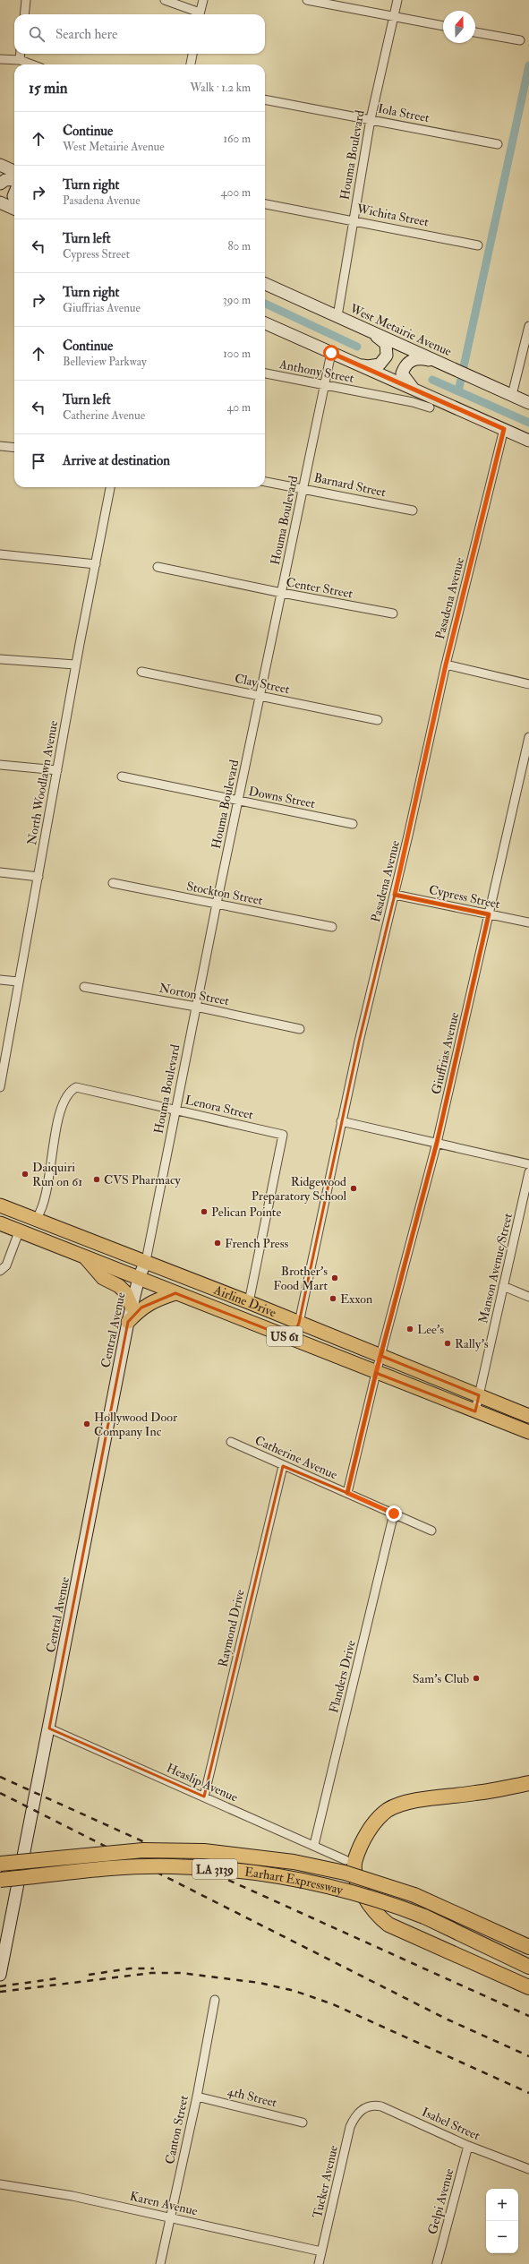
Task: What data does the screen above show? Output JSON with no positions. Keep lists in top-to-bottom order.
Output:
{
  "streets": {
    "highway": [
      "Airline Drive",
      "US 61",
      "LA 3139",
      "Earhart Expressway"
    ],
    "main road": ["West Metairie Avenue", "Central Avenue"],
    "street": [
      "Iola Street",
      "Houma Boulevard",
      "Wichita Street",
      "Anthony Street",
      "Barnard Street",
      "Center Street",
      "Pasadena Avenue",
      "Clay Street",
      "North Woodlawn Avenue",
      "Downs Street",
      "Stockton Street",
      "Cypress Street",
      "Norton Street",
      "Giuffrias Avenue",
      "Lenora Street",
      "Manson Avenue/Street",
      "Catherine Avenue",
      "Raymond Drive",
      "Flanders Drive",
      "Heaslip Avenue",
      "4th Street",
      "Isabel Street",
      "Canton Street",
      "Tucker Avenue",
      "Gelpi Avenue",
      "Karen Avenue"
    ]
  },
  "crossings": [
    ["Iola Street", "Houma Boulevard"],
    ["Houma Boulevard", "Wichita Street"],
    ["Houma Boulevard", "West Metairie Avenue"],
    ["Houma Boulevard", "Anthony Street"],
    ["Houma Boulevard", "Barnard Street"],
    ["Houma Boulevard", "Center Street"],
    ["Houma Boulevard", "Clay Street"],
    ["Houma Boulevard", "Downs Street"],
    ["Houma Boulevard", "Stockton Street"],
    ["Houma Boulevard", "Norton Street"],
    ["Houma Boulevard", "Lenora Street"],
    ["Houma Boulevard", "Airline Drive"],
    ["Houma Boulevard", "Central Avenue"],
    ["Pasadena Avenue", "Cypress Street"],
    ["Pasadena Avenue", "Airline Drive"],
    ["Cypress Street", "Giuffrias Avenue"],
    ["Giuffrias Avenue", "Airline Drive"],
    ["Giuffrias Avenue", "Catherine Avenue"],
    ["Lenora Street", "Airline Drive"],
    ["Manson Avenue/Street", "Airline Drive"],
    ["Airline Drive", "Central Avenue"],
    ["Central Avenue", "Heaslip Avenue"],
    ["Catherine Avenue", "Raymond Drive"],
    ["Catherine Avenue", "Flanders Drive"],
    ["Raymond Drive", "Heaslip Avenue"],
    ["Flanders Drive", "Heaslip Avenue"],
    ["4th Street", "Canton Street"],
    ["Isabel Street", "Tucker Avenue"],
    ["Isabel Street", "Gelpi Avenue"],
    ["Canton Street", "Karen Avenue"],
    ["Tucker Avenue", "Karen Avenue"]
  ],
  "places": [
    "Daiquiri Run on 61",
    "CVS Pharmacy",
    "Ridgewood Preparatory School",
    "Pelican Pointe",
    "French Press",
    "Brother's Food Mart",
    "Exxon",
    "Lee's",
    "Rally's",
    "Hollywood Door Company Inc",
    "Sam's Club"
  ],
  "north": "top",
  "page": {
    "search": "Search here",
    "heading": ["15 min", "Walk · 1.2 km"],
    "list": [
      ["Continue", "West Metairie Avenue", "160 m"],
      ["Turn right", "Pasadena Avenue", "400 m"],
      ["Turn left", "Cypress Street", "80 m"],
      ["Turn right", "Giuffrias Avenue", "390 m"],
      ["Continue", "Belleview Parkway", "100 m"],
      ["Turn left", "Catherine Avenue", "40 m"],
      "Arrive at destination"
    ],
    "map_buttons": ["+", "−"]
  }
}
